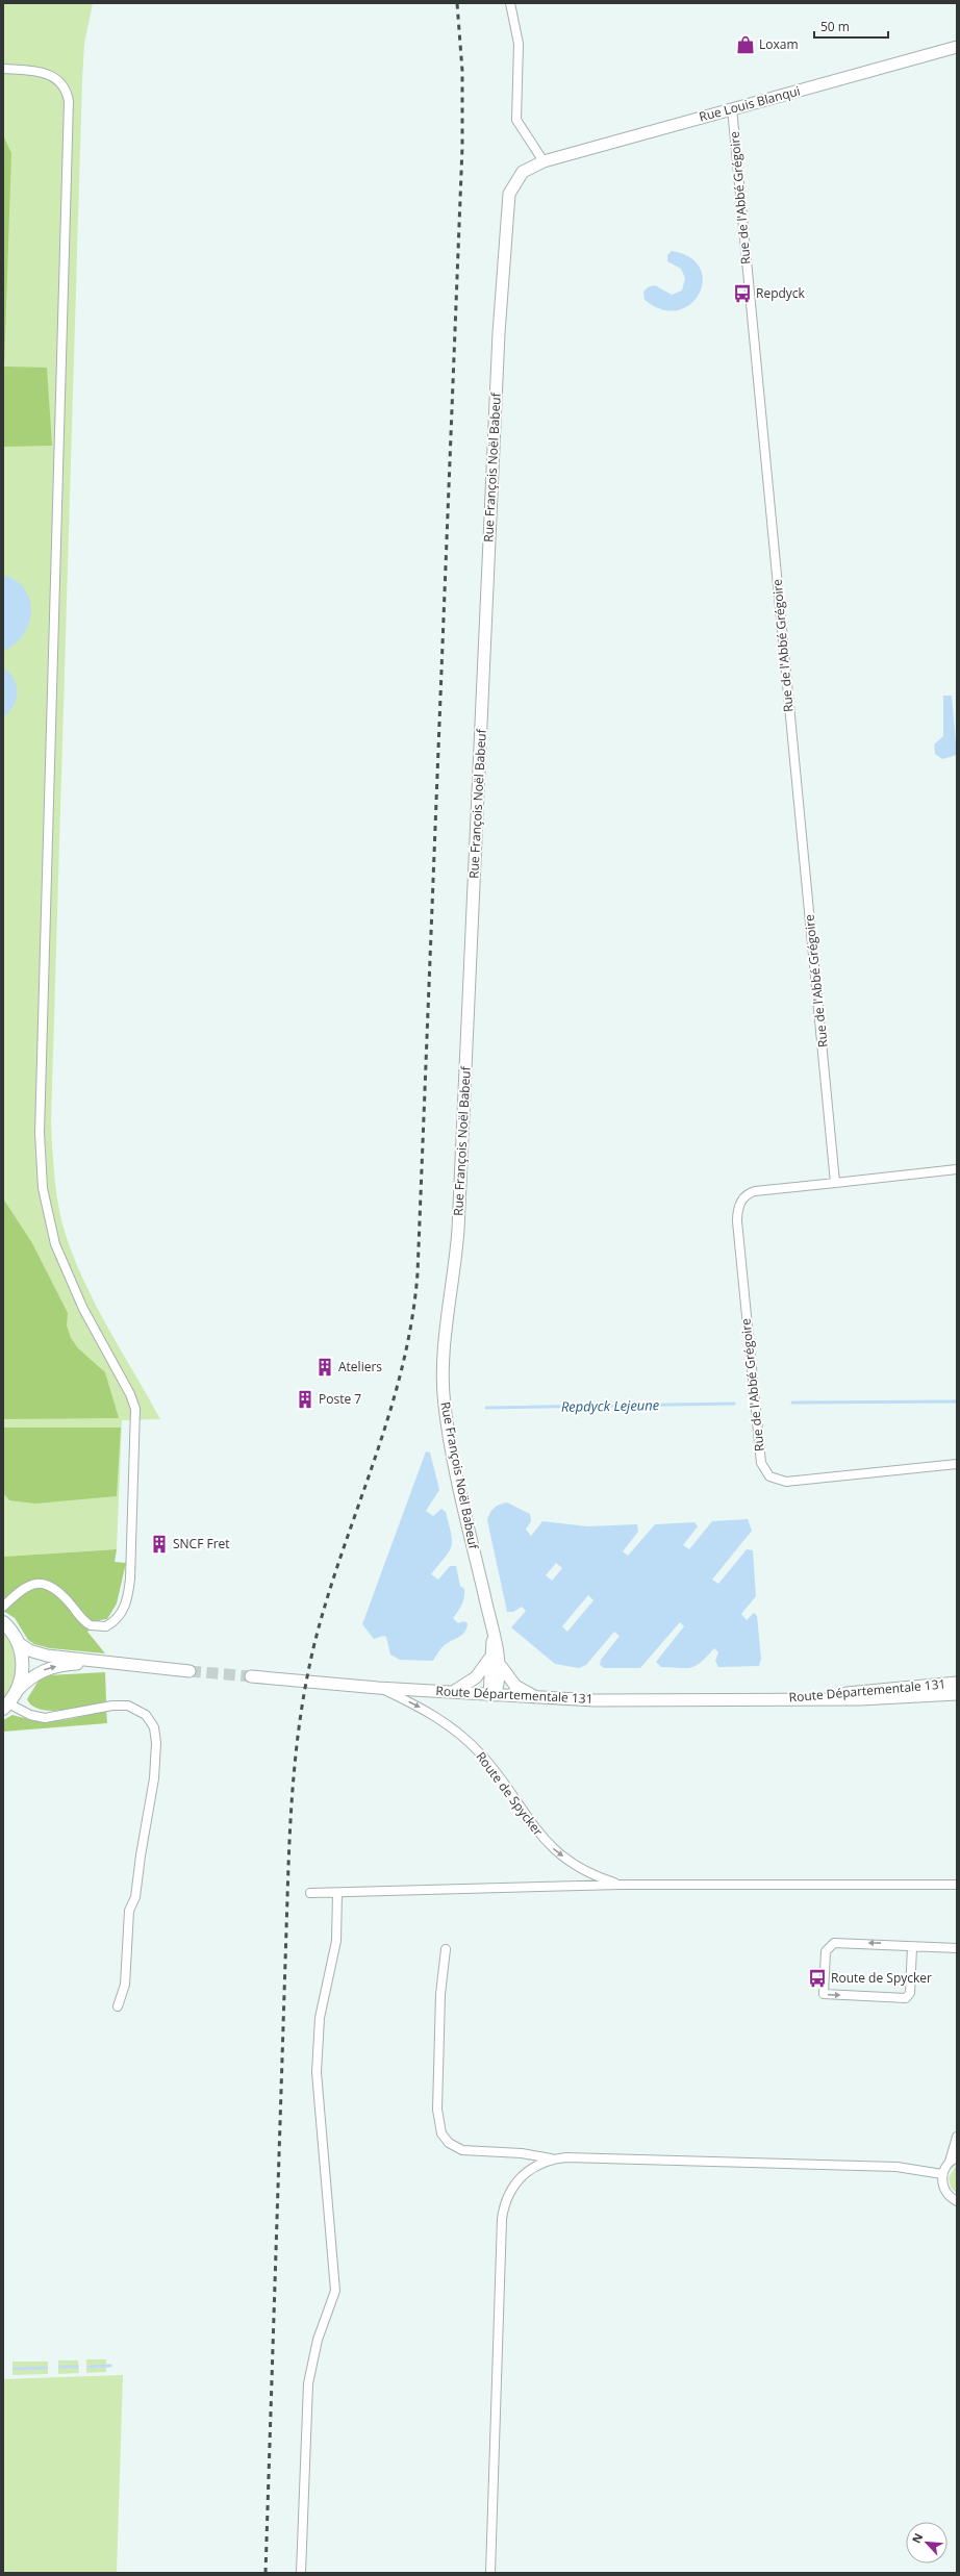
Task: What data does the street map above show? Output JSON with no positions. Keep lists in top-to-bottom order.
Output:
{
  "streets": {
    "street": [
      "Rue Louis Blanqui",
      "Rue de l'Abbé Grégoire",
      "Rue François Noël Babeuf",
      "Route Départementale 131",
      "Route de Spycker"
    ]
  },
  "crossings": [
    ["Rue Louis Blanqui", "Rue de l'Abbé Grégoire"],
    ["Rue Louis Blanqui", "Rue François Noël Babeuf"],
    ["Rue François Noël Babeuf", "Route Départementale 131"],
    ["Route Départementale 131", "Route de Spycker"]
  ],
  "water": ["Repdyck Lejeune"],
  "places": {
    "shop": ["Loxam"],
    "bus stop": ["Repdyck", "Route de Spycker"],
    "building": ["Ateliers", "Poste 7", "SNCF Fret"]
  },
  "scale_bar": "50 m",
  "north": "top left"
}
